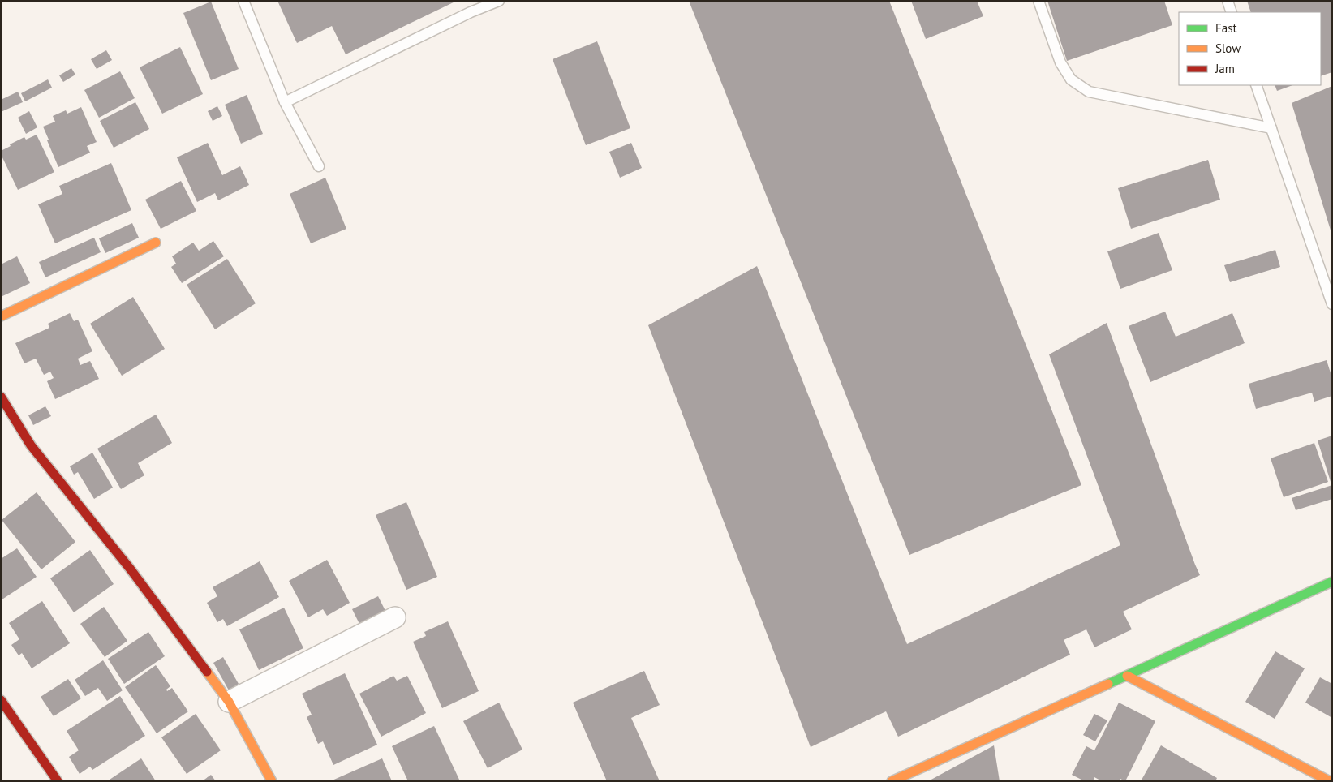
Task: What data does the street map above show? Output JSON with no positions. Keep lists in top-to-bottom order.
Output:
{
  "legend": ["Fast", "Slow", "Jam"]
}
